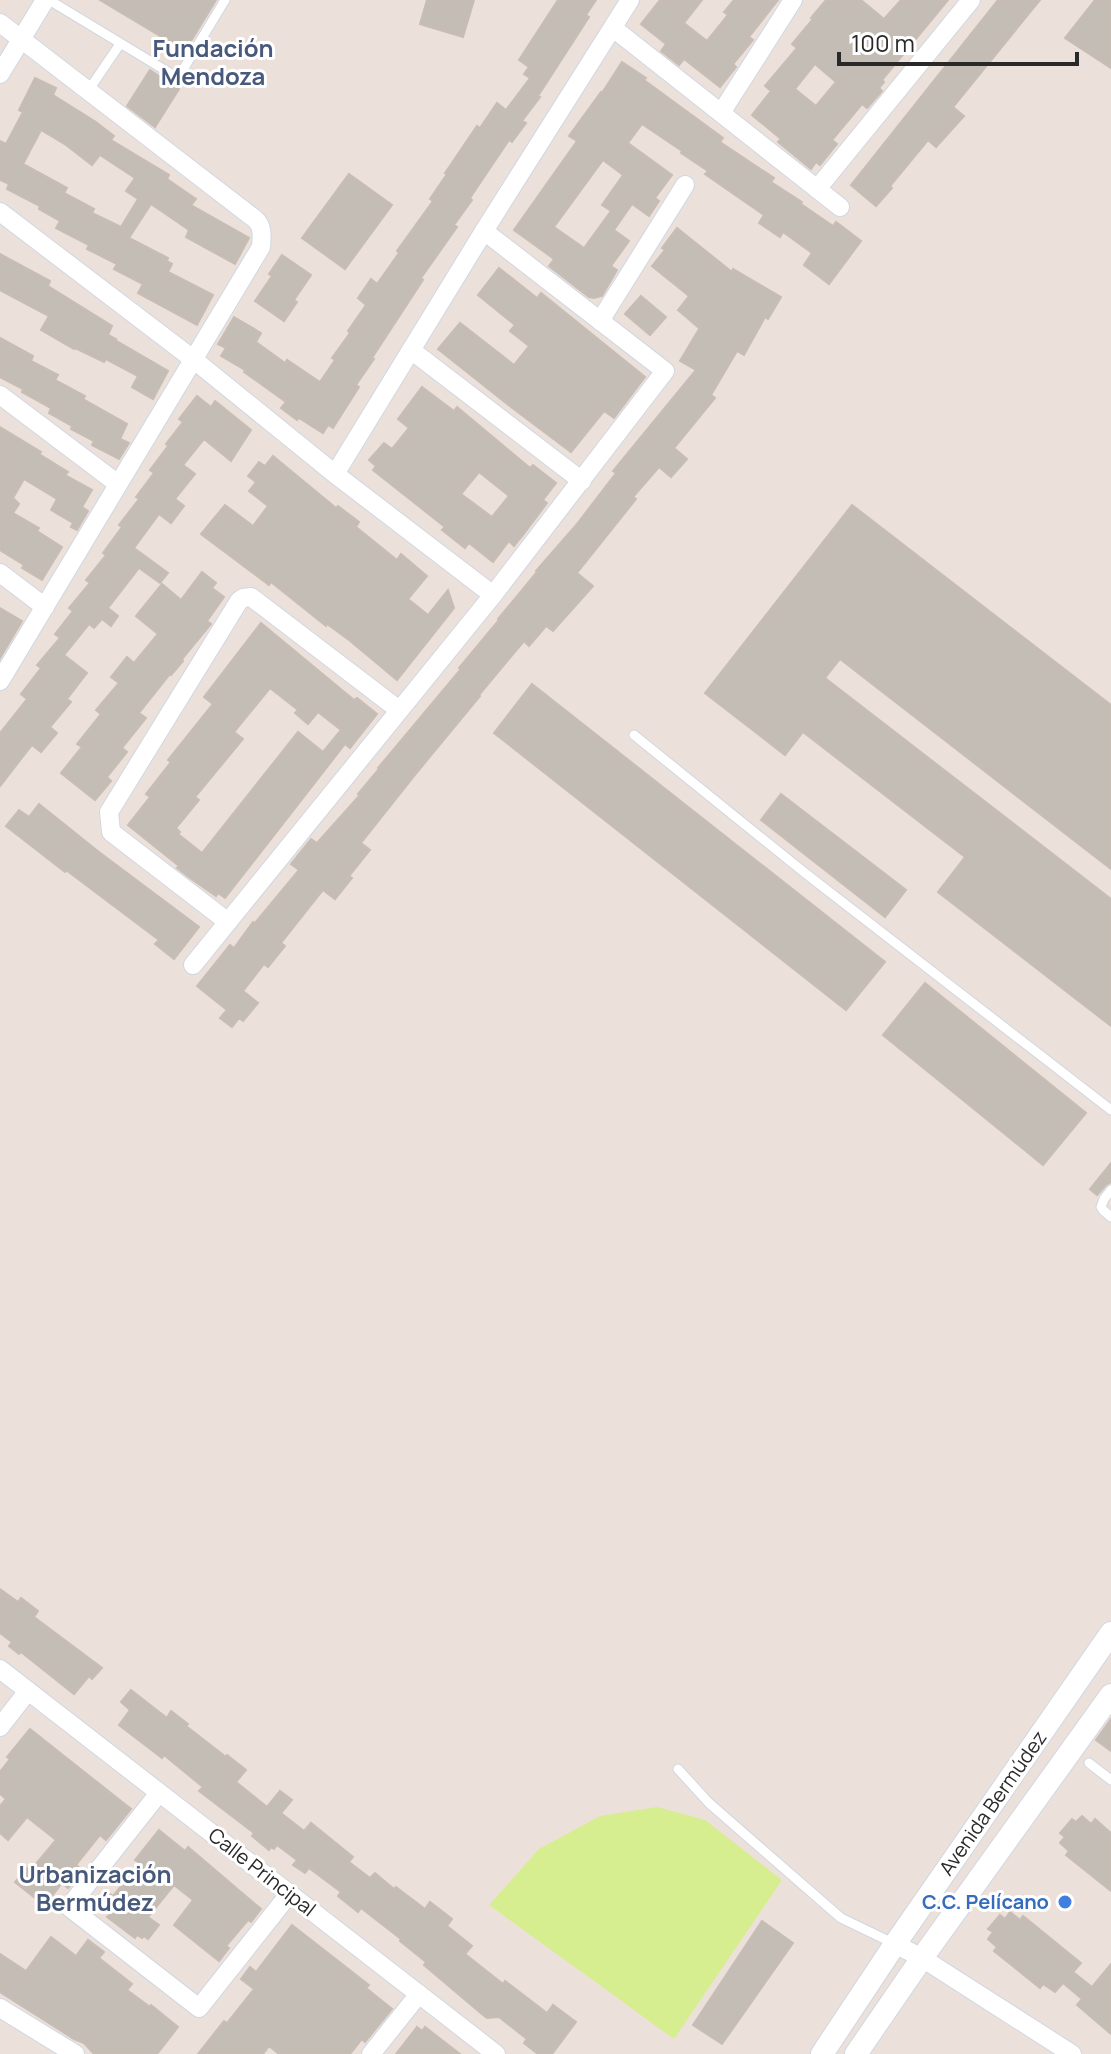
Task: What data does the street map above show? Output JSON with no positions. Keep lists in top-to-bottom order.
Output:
{
  "streets": {
    "street": ["Avenida Bermúdez", "Calle Principal"]
  },
  "districts": ["Fundación Mendoza", "Urbanización Bermúdez"],
  "places": ["C.C. Pelícano"],
  "scale_bar": "100 m"
}
